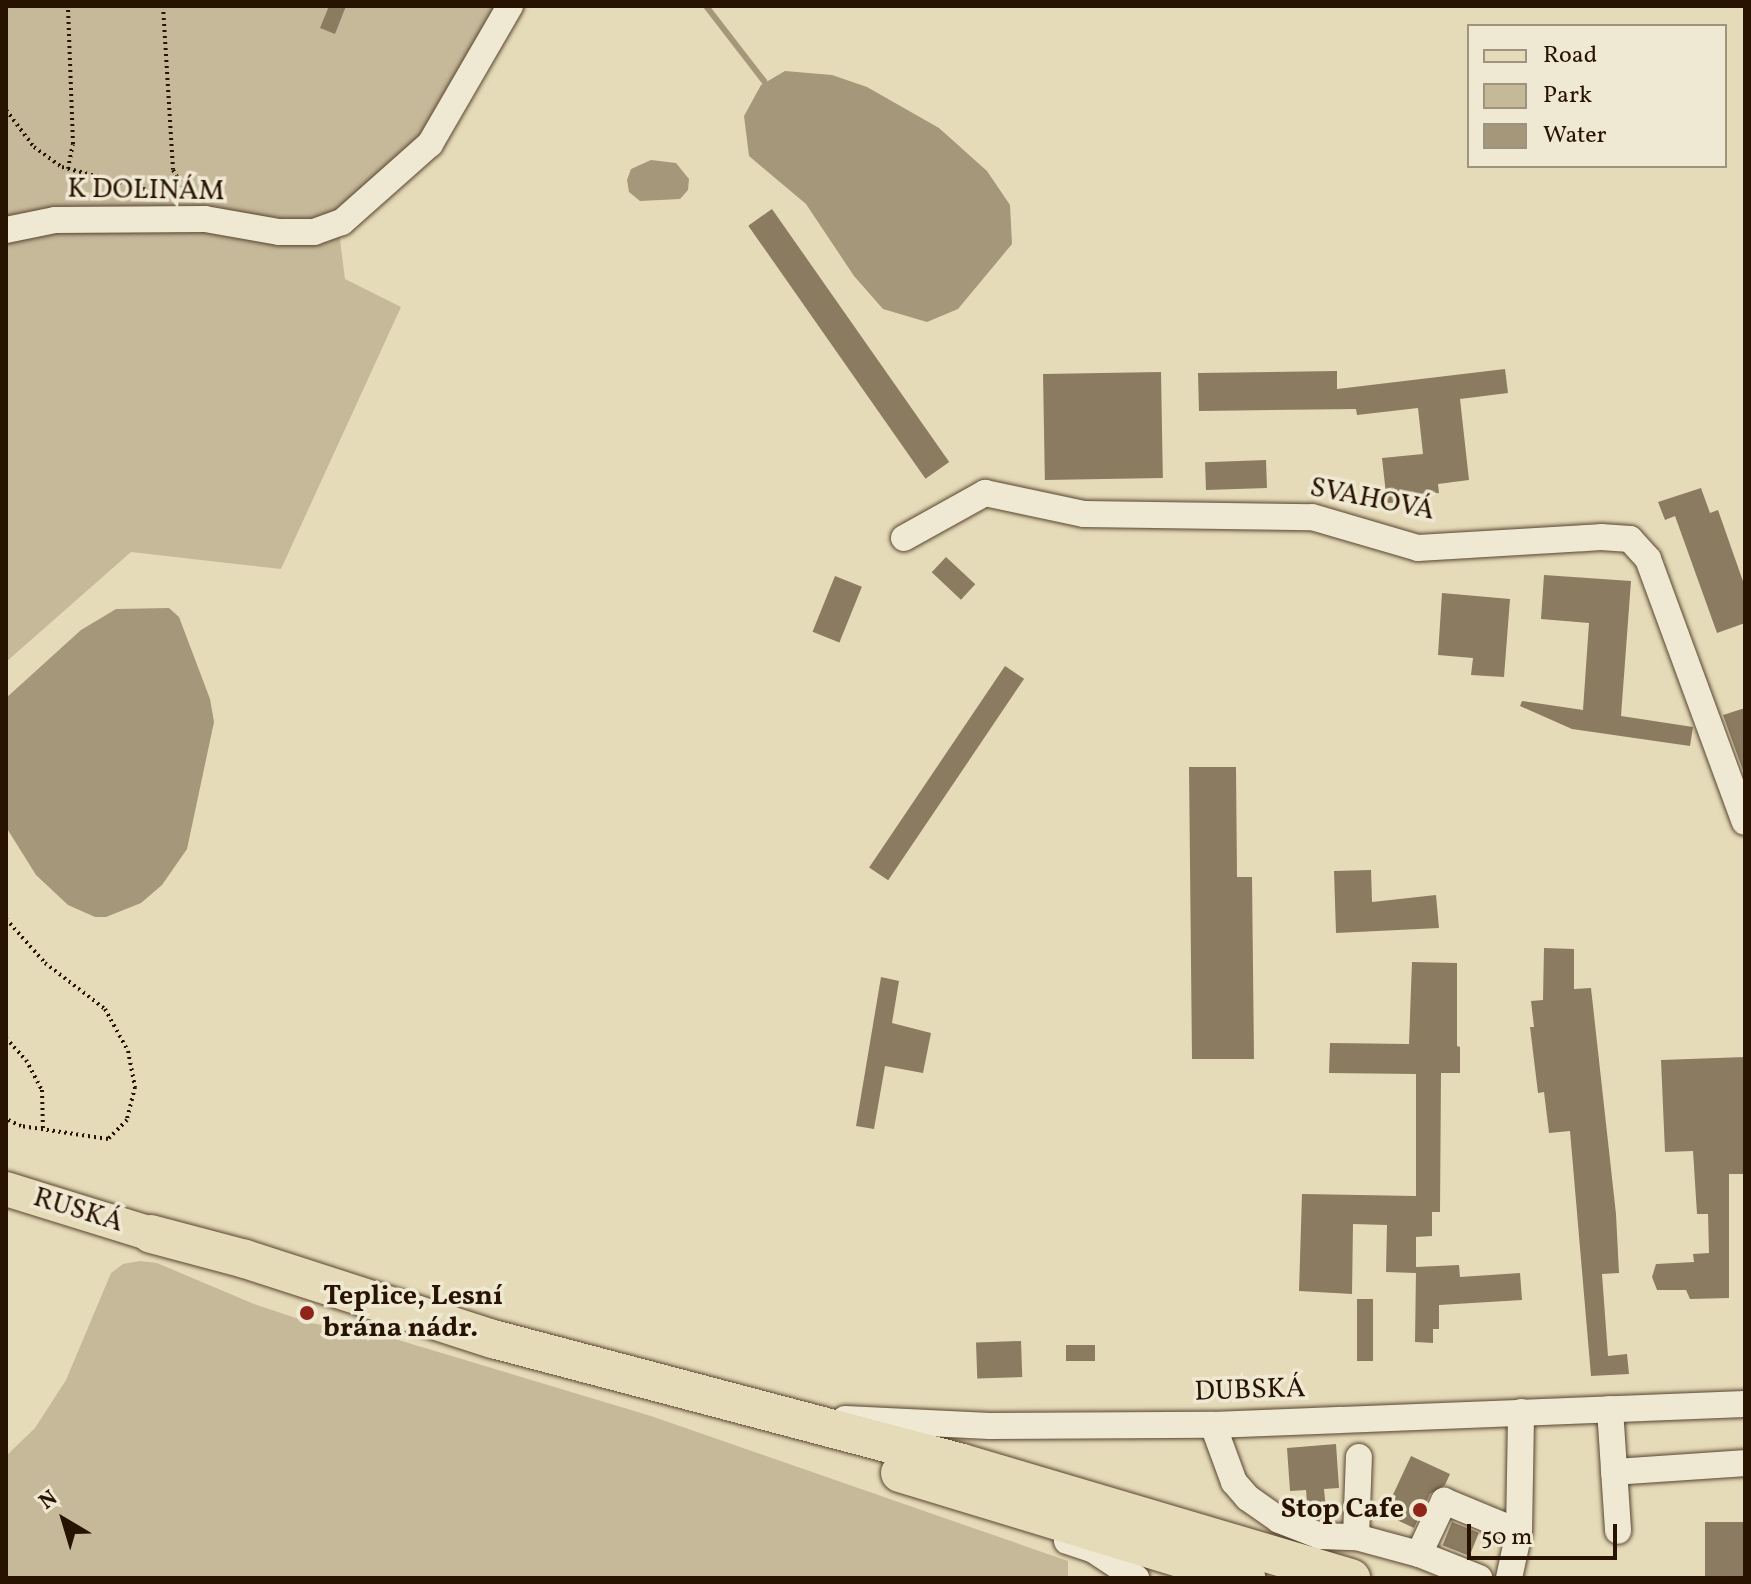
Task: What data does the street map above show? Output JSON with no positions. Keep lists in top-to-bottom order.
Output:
{
  "streets": {
    "main road": ["RUSKÁ"],
    "street": ["K DOLINÁM", "SVAHOVÁ", "DUBSKÁ"]
  },
  "places": ["Teplice, Lesní brána nádr.", "Stop Cafe"],
  "legend": ["Road", "Park", "Water"],
  "scale_bar": "50 m",
  "north": "top left"
}
